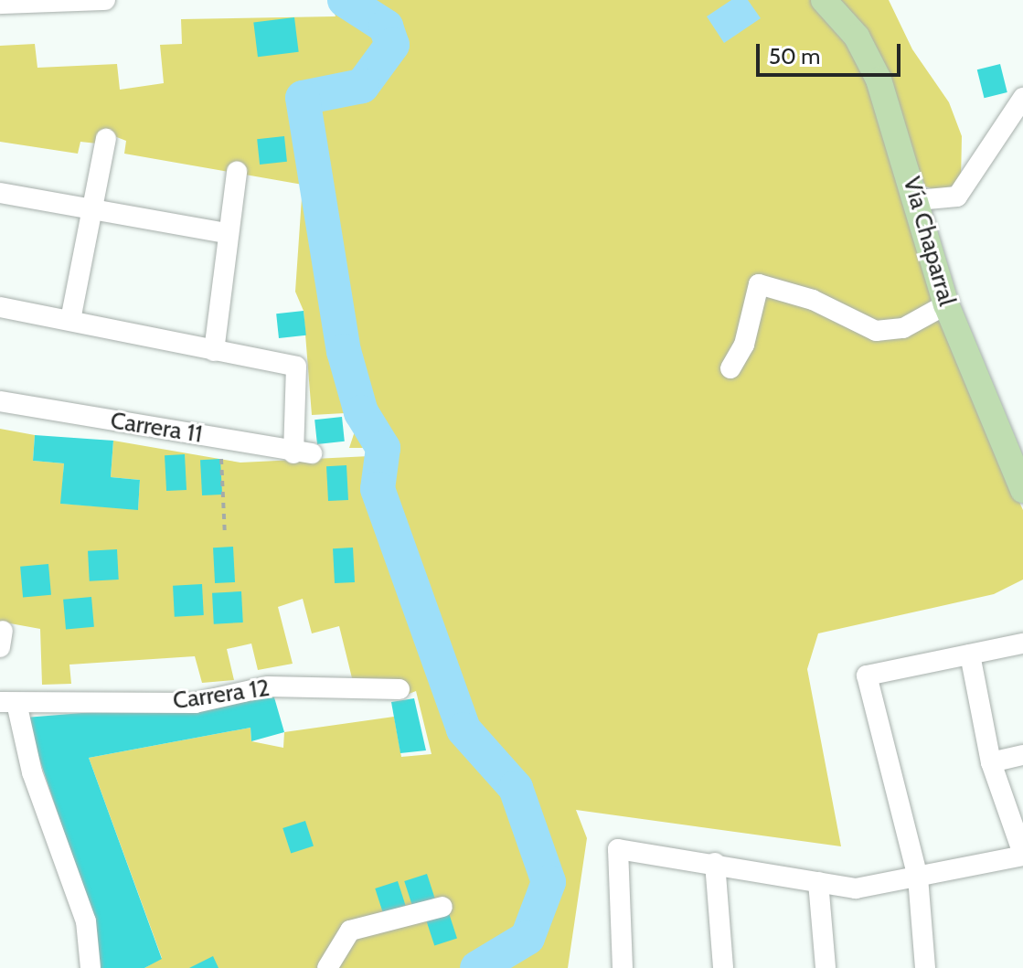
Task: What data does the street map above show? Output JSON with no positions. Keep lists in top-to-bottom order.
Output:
{
  "streets": {
    "main road": ["Vía Chaparral"],
    "street": ["Carrera 11", "Carrera 12"]
  },
  "scale_bar": "50 m"
}
